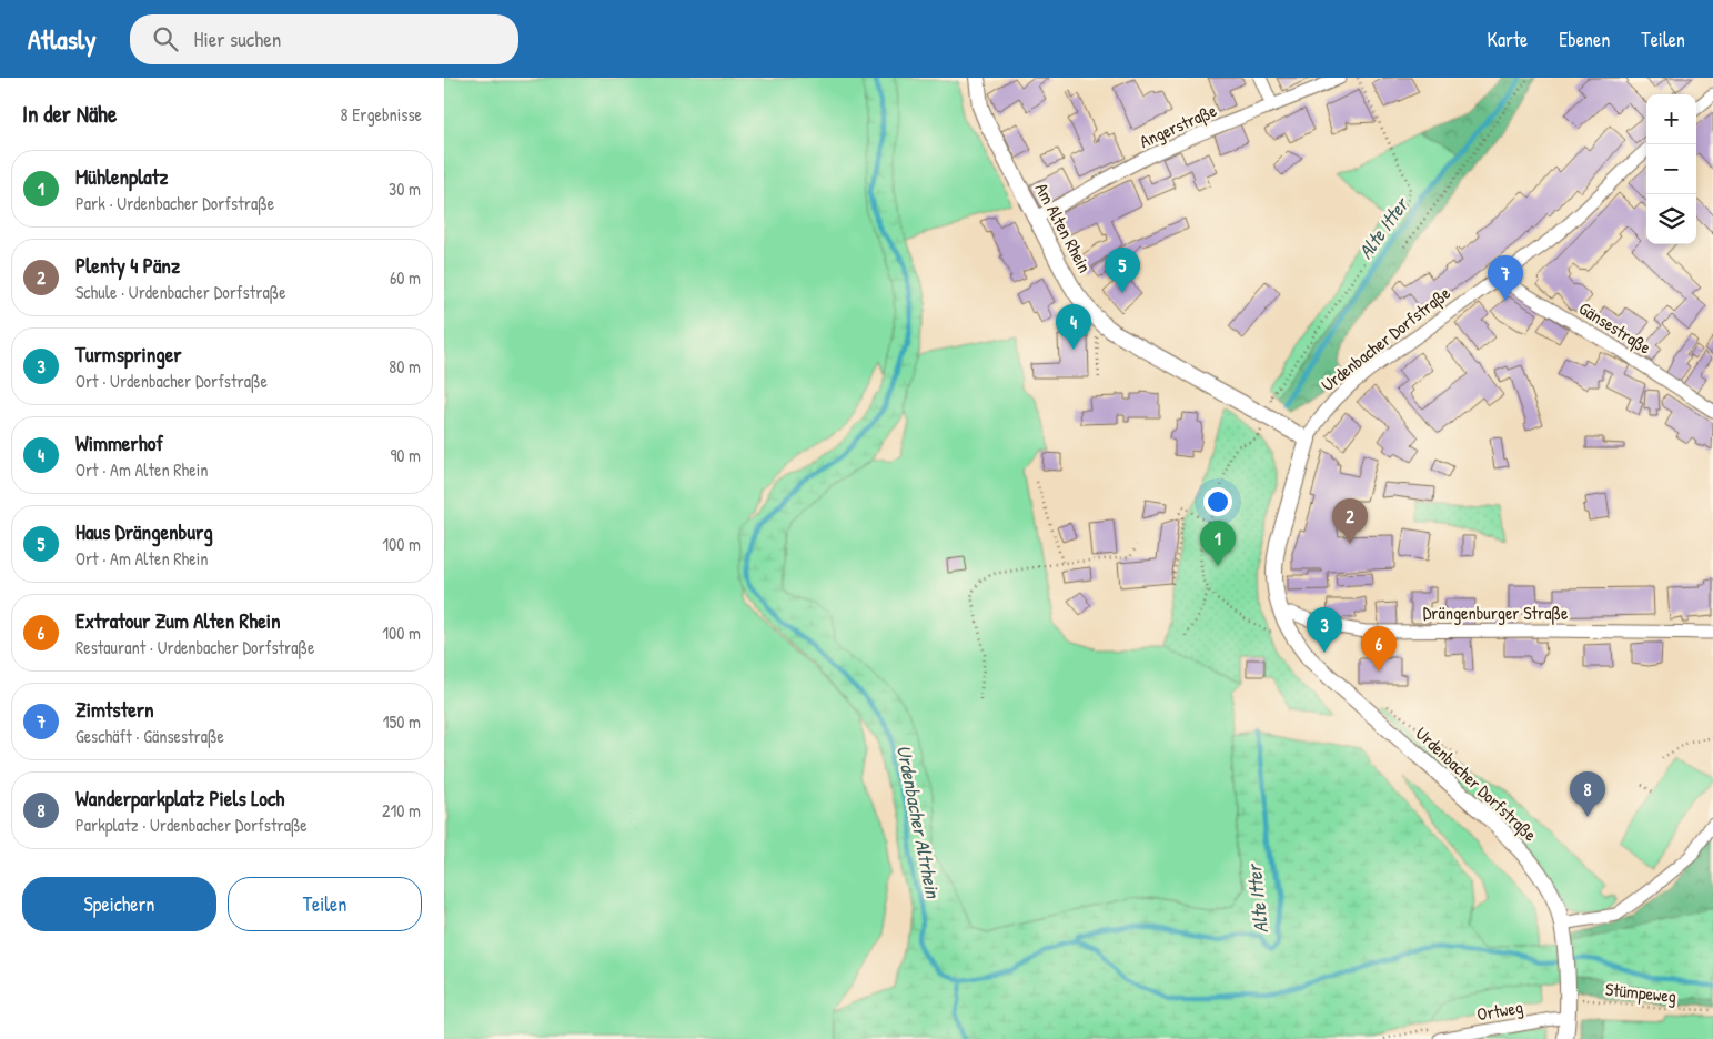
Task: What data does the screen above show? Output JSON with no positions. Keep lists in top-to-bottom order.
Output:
{
  "streets": {
    "street": [
      "Angerstraße",
      "Am Alten Rhein",
      "Gänsestraße",
      "Urdenbacher Dorfstraße",
      "Drängenburger Straße",
      "Ortweg"
    ],
    "path": ["Stümpeweg"]
  },
  "crossings": [
    ["Angerstraße", "Am Alten Rhein"],
    ["Am Alten Rhein", "Urdenbacher Dorfstraße"],
    ["Gänsestraße", "Urdenbacher Dorfstraße"],
    ["Urdenbacher Dorfstraße", "Drängenburger Straße"],
    ["Urdenbacher Dorfstraße", "Stümpeweg"],
    ["Urdenbacher Dorfstraße", "Ortweg"]
  ],
  "water": ["Alte Itter", "Urdenbacher Altrhein"],
  "page": {
    "header": "Atlasly",
    "search": "Hier suchen",
    "nav": ["Karte", "Ebenen", "Teilen"],
    "heading": ["In der Nähe", "8 Ergebnisse"],
    "map_buttons": ["+", "−"],
    "list": [
      {
        "mark": "1",
        "name": "Mühlenplatz",
        "note": "Park · Urdenbacher Dorfstraße",
        "value": "30 m"
      },
      {
        "mark": "2",
        "name": "Plenty 4 Pänz",
        "note": "Schule · Urdenbacher Dorfstraße",
        "value": "60 m"
      },
      {
        "mark": "3",
        "name": "Turmspringer",
        "note": "Ort · Urdenbacher Dorfstraße",
        "value": "80 m"
      },
      {
        "mark": "4",
        "name": "Wimmerhof",
        "note": "Ort · Am Alten Rhein",
        "value": "90 m"
      },
      {
        "mark": "5",
        "name": "Haus Drängenburg",
        "note": "Ort · Am Alten Rhein",
        "value": "100 m"
      },
      {
        "mark": "6",
        "name": "Extratour Zum Alten Rhein",
        "note": "Restaurant · Urdenbacher Dorfstraße",
        "value": "100 m"
      },
      {
        "mark": "7",
        "name": "Zimtstern",
        "note": "Geschäft · Gänsestraße",
        "value": "150 m"
      },
      {
        "mark": "8",
        "name": "Wanderparkplatz Piels Loch",
        "note": "Parkplatz · Urdenbacher Dorfstraße",
        "value": "210 m"
      }
    ],
    "pins": [
      "5",
      "7",
      "4",
      "2",
      "1",
      "3",
      "6",
      "8"
    ],
    "buttons": ["Speichern", "Teilen"]
  }
}
